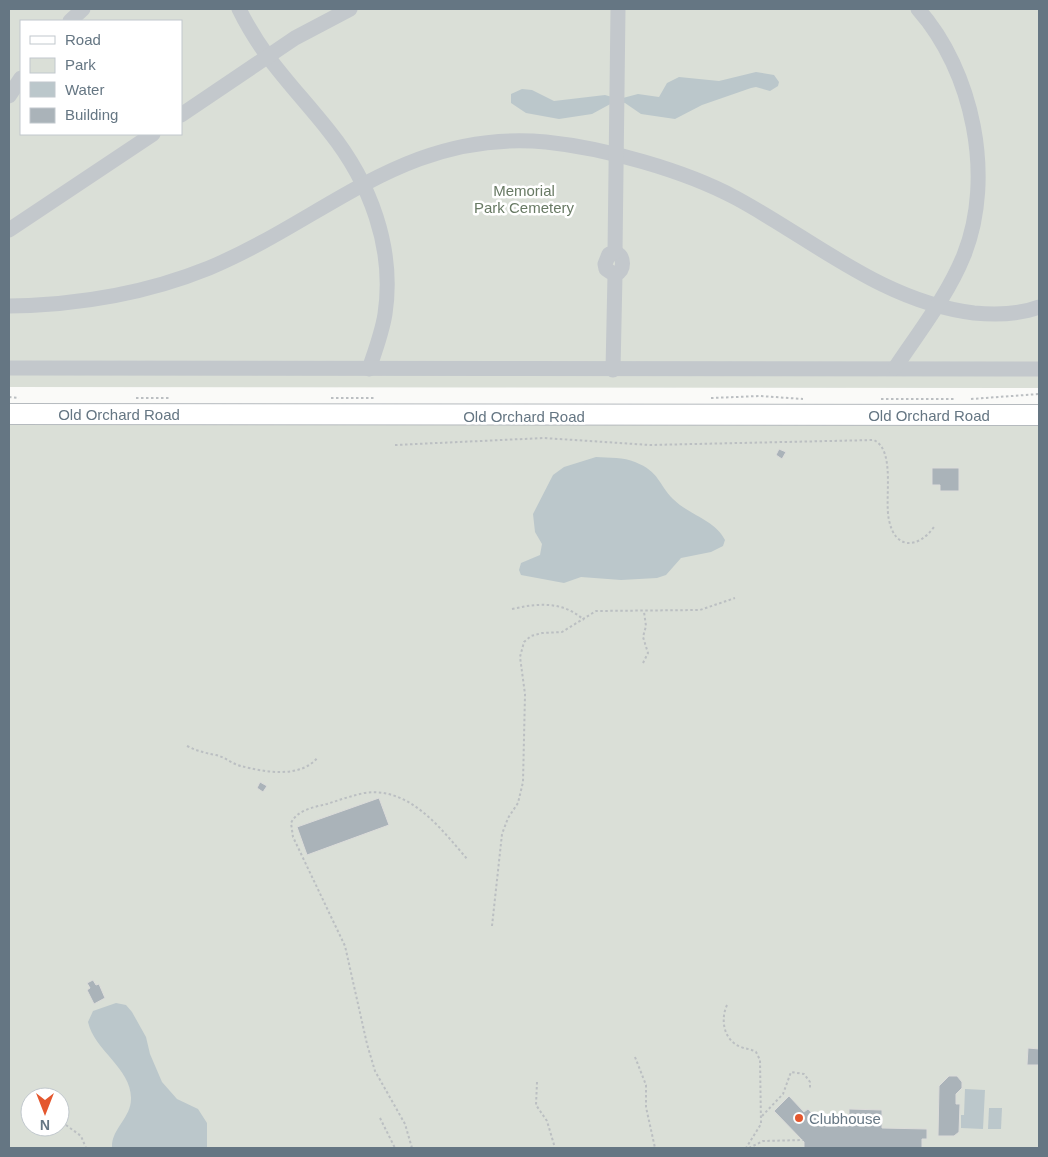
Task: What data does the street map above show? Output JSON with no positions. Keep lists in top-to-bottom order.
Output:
{
  "streets": {
    "main road": ["Old Orchard Road"]
  },
  "parks": ["Memorial Park Cemetery"],
  "places": ["Clubhouse"],
  "legend": [
    "Road",
    "Park",
    "Water",
    "Building"
  ],
  "north": "bottom"
}
